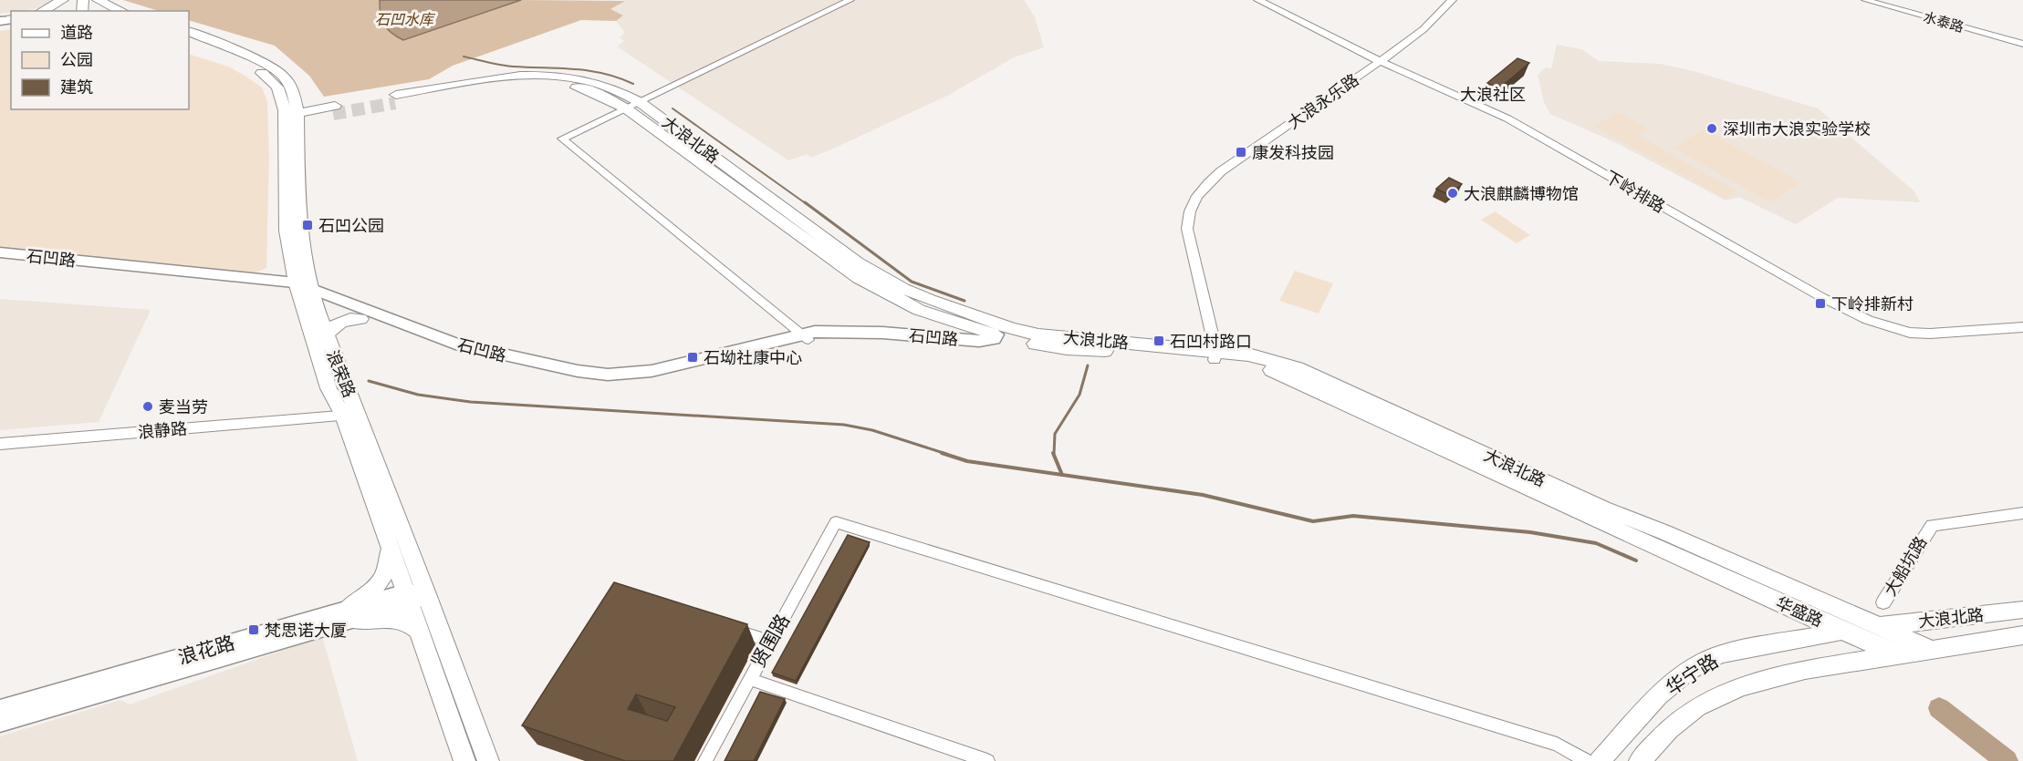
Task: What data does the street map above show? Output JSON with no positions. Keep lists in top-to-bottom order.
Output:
{
  "streets": {
    "main road": [
      "大浪北路",
      "石凹路",
      "浪荣路",
      "华盛路",
      "浪花路",
      "华宁路"
    ],
    "street": [
      "水泰路",
      "大浪永乐路",
      "下岭排路",
      "浪静路",
      "大船坑路",
      "贤围路"
    ]
  },
  "crossings": [
    ["大浪永乐路", "大浪北路"],
    ["大浪永乐路", "下岭排路"],
    ["大浪北路", "石凹路"],
    ["大浪北路", "华盛路"],
    ["大浪北路", "华宁路"],
    ["石凹路", "浪荣路"],
    ["浪荣路", "浪静路"],
    ["浪荣路", "浪花路"],
    ["华盛路", "华宁路"]
  ],
  "districts": ["大浪社区"],
  "water": ["石凹水库"],
  "places": {
    "other": ["深圳市大浪实验学校", "大浪麒麟博物馆", "麦当劳"],
    "transit": [
      "康发科技园",
      "石凹公园",
      "下岭排新村",
      "石凹村路口",
      "石坳社康中心",
      "梵思诺大厦"
    ]
  },
  "legend": ["道路", "公园", "建筑"]
}
